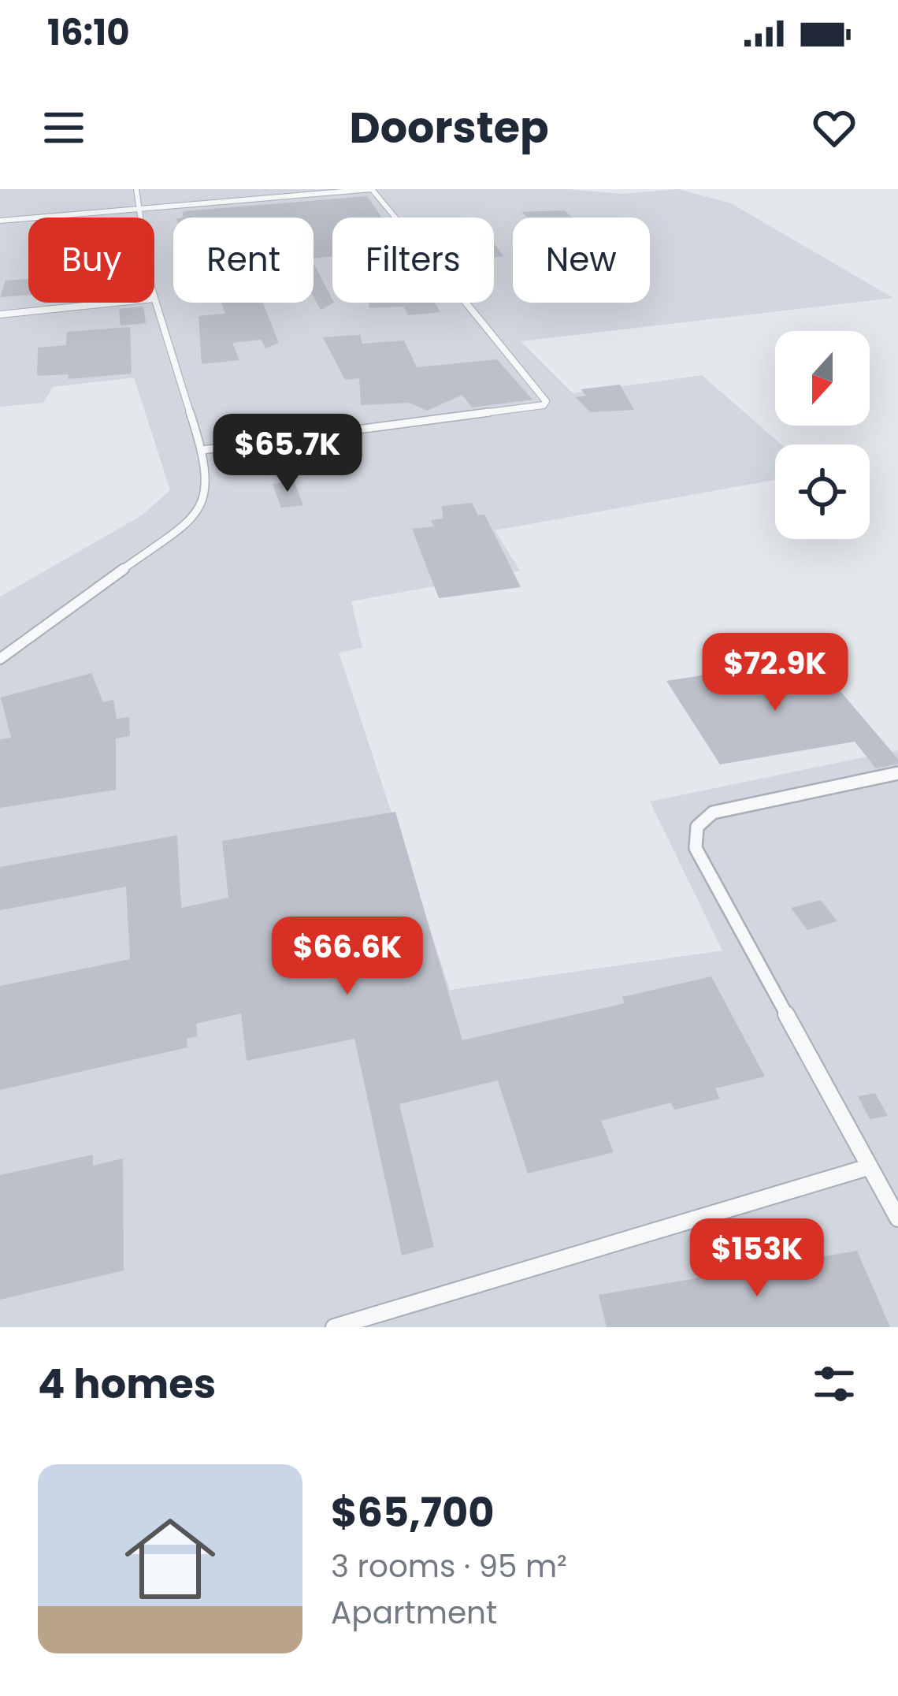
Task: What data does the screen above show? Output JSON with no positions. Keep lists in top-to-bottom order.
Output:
{
  "north": "bottom",
  "page": {
    "status": "16:10",
    "header": "Doorstep",
    "chip": [
      "Buy",
      "Rent",
      "Filters",
      "New"
    ],
    "price": [
      "$65.7K",
      "$72.9K",
      "$66.6K",
      "$153K"
    ],
    "heading": "4 homes",
    "list": [
      {
        "name": "$65,700",
        "note": "3 rooms · 95 m² · Apartment"
      }
    ]
  }
}
